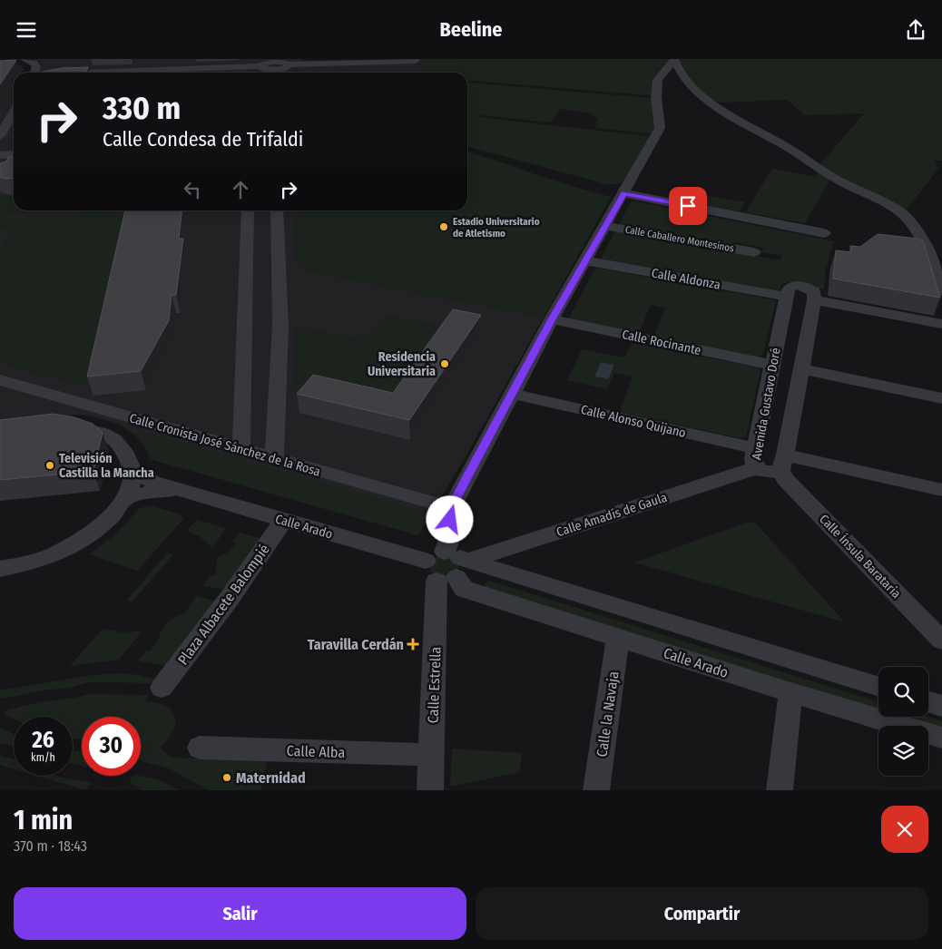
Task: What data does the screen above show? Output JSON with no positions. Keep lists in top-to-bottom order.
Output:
{
  "streets": {
    "street": [
      "Calle Caballero Montesinos",
      "Calle Aldonza",
      "Calle Rocinante",
      "Avenida Gustavo Doré",
      "Calle Alonso Quijano",
      "Calle Cronista José Sánchez de la Rosa",
      "Calle Amadís de Gaula",
      "Calle Arado",
      "Calle Ínsula Barataria",
      "Plaza Albacete Balompié",
      "Calle Estrella",
      "Calle la Navaja",
      "Calle Alba"
    ]
  },
  "crossings": [
    ["Calle Aldonza", "Avenida Gustavo Doré"],
    ["Calle Rocinante", "Avenida Gustavo Doré"],
    ["Avenida Gustavo Doré", "Calle Alonso Quijano"],
    ["Avenida Gustavo Doré", "Calle Amadís de Gaula"],
    ["Avenida Gustavo Doré", "Calle Ínsula Barataria"],
    ["Calle Alonso Quijano", "Calle Amadís de Gaula"],
    ["Calle Cronista José Sánchez de la Rosa", "Calle Estrella"],
    ["Calle Amadís de Gaula", "Calle Arado"],
    ["Calle Amadís de Gaula", "Calle Estrella"],
    ["Calle Arado", "Plaza Albacete Balompié"],
    ["Calle Arado", "Calle Estrella"],
    ["Calle Arado", "Calle la Navaja"],
    ["Calle Estrella", "Calle Alba"]
  ],
  "places": {
    "other": [
      "Estadio Universitario de Atletismo",
      "Residencia Universitaria",
      "Televisión Castilla la Mancha",
      "Maternidad"
    ],
    "health": ["Taravilla Cerdán"]
  },
  "page": {
    "header": "Beeline",
    "turn": ["330 m", "Calle Condesa de Trifaldi"],
    "speed": "26 km/h",
    "limit": "30",
    "heading": ["1 min", "370 m · 18:43"],
    "buttons": ["Salir", "Compartir"]
  }
}
